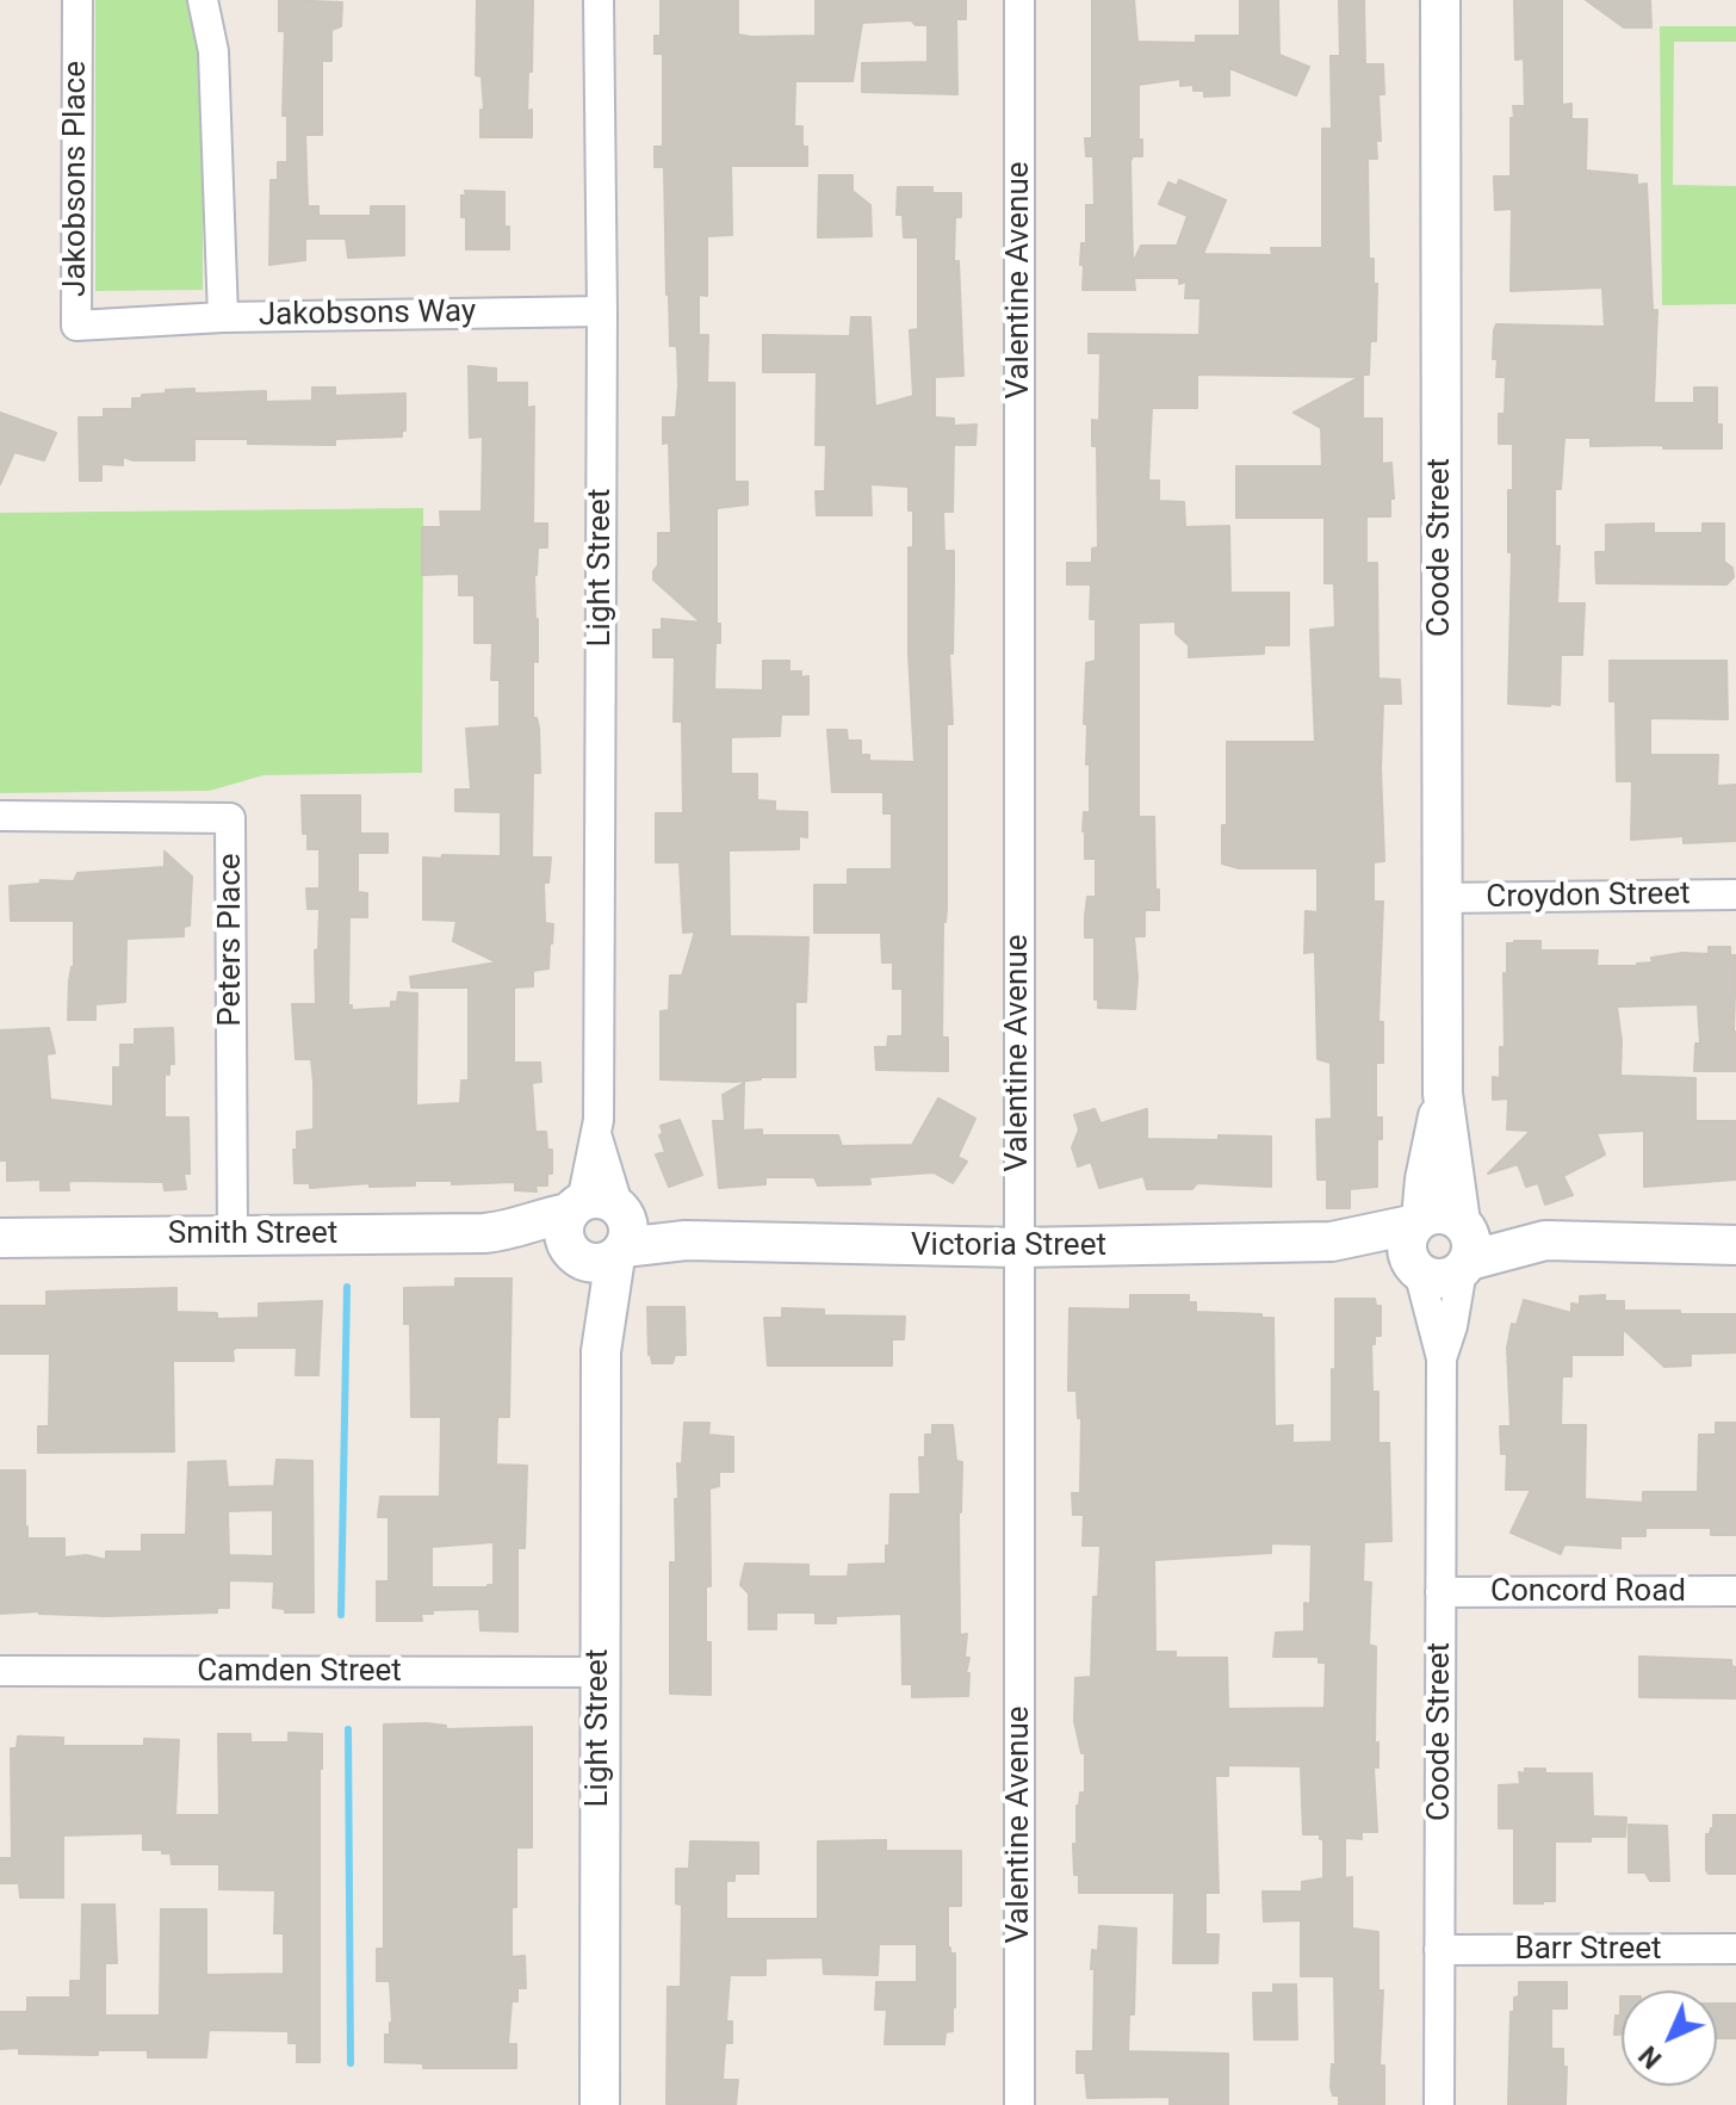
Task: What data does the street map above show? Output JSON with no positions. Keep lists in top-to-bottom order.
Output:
{
  "streets": {
    "street": [
      "Jakobsons Place",
      "Valentine Avenue",
      "Jakobsons Way",
      "Coode Street",
      "Light Street",
      "Croydon Street",
      "Peters Place",
      "Smith Street",
      "Victoria Street",
      "Concord Road",
      "Camden Street",
      "Barr Street"
    ]
  },
  "crossings": [
    ["Jakobsons Place", "Jakobsons Way"],
    ["Valentine Avenue", "Victoria Street"],
    ["Jakobsons Way", "Light Street"],
    ["Coode Street", "Croydon Street"],
    ["Coode Street", "Victoria Street"],
    ["Coode Street", "Concord Road"],
    ["Coode Street", "Barr Street"],
    ["Light Street", "Smith Street"],
    ["Light Street", "Victoria Street"],
    ["Light Street", "Camden Street"],
    ["Peters Place", "Smith Street"],
    ["Smith Street", "Victoria Street"]
  ],
  "north": "bottom left"
}
